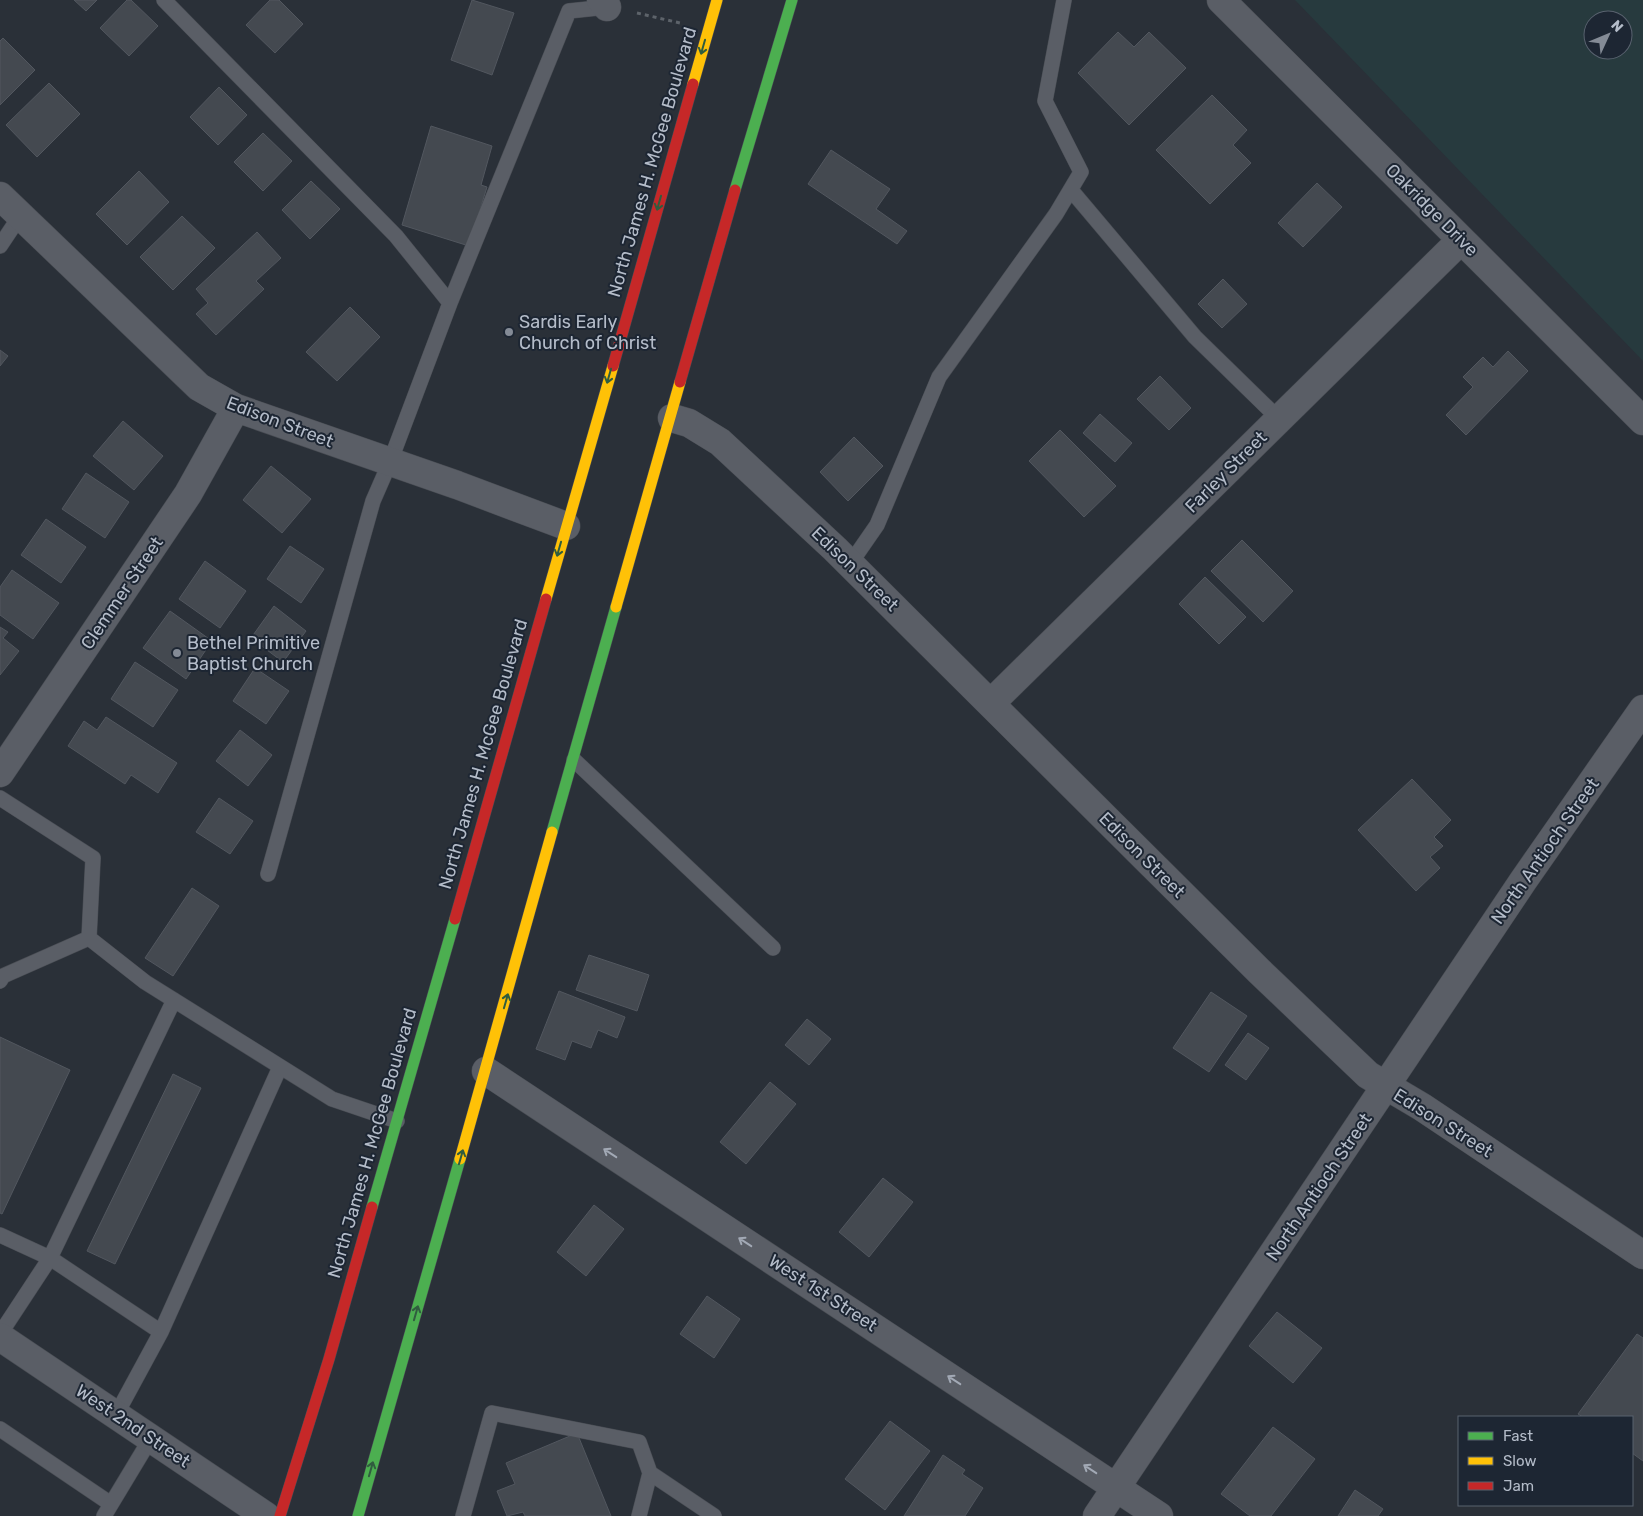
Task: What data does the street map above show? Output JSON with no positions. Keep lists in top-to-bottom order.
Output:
{
  "streets": {
    "main road": ["North James H. McGee Boulevard"],
    "street": [
      "Oakridge Drive",
      "Edison Street",
      "Farley Street",
      "Clemmer Street",
      "North Antioch Street",
      "West 1st Street",
      "West 2nd Street"
    ]
  },
  "crossings": [
    ["North James H. McGee Boulevard", "Edison Street"],
    ["Oakridge Drive", "Farley Street"],
    ["Edison Street", "Farley Street"],
    ["Edison Street", "Clemmer Street"],
    ["Edison Street", "North Antioch Street"],
    ["North Antioch Street", "West 1st Street"]
  ],
  "one_way": ["West 1st Street"],
  "places": ["Sardis Early Church of Christ", "Bethel Primitive Baptist Church"],
  "legend": ["Fast", "Slow", "Jam"],
  "north": "top right"
}
